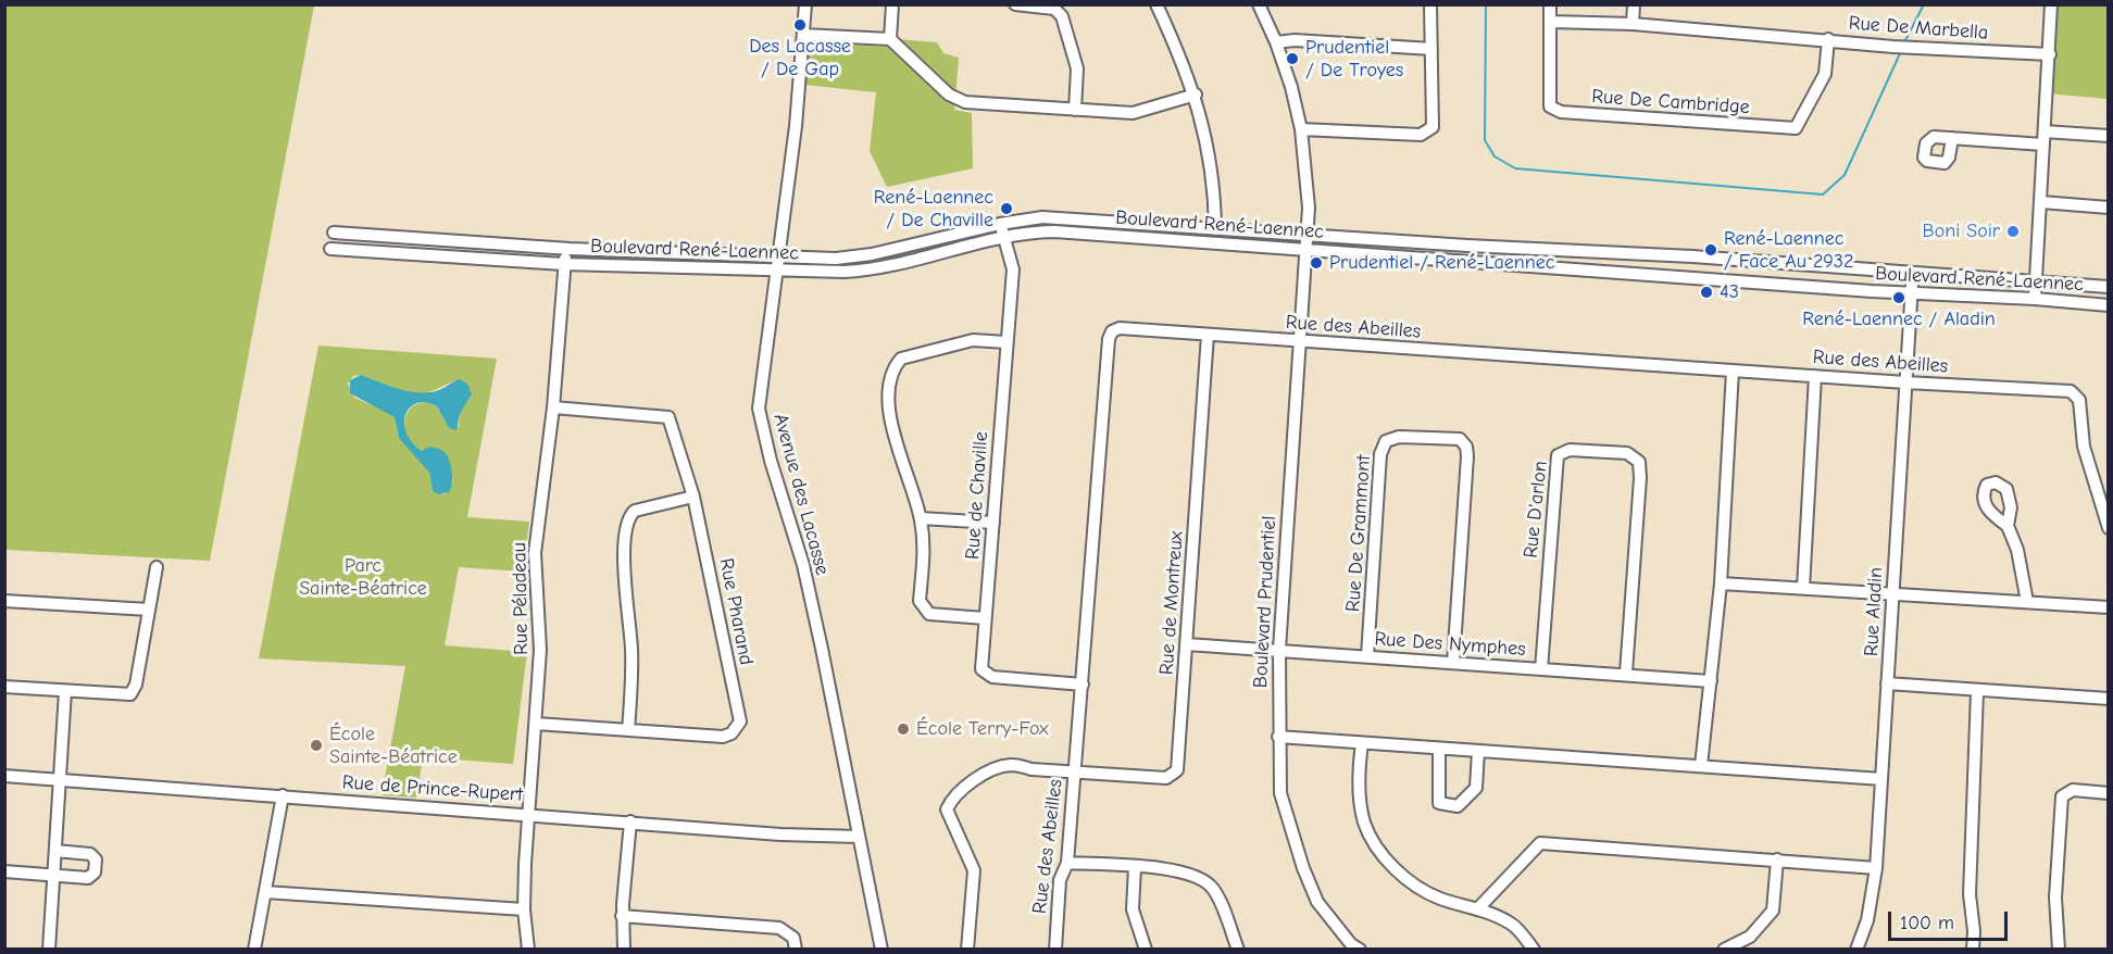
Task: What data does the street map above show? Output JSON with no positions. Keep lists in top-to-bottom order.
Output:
{
  "streets": {
    "street": [
      "Rue De Marbella",
      "Rue De Cambridge",
      "Boulevard René-Laennec",
      "Rue des Abeilles",
      "Avenue des Lacasse",
      "Rue de Chaville",
      "Rue D'arlon",
      "Rue De Grammont",
      "Rue Péladeau",
      "Boulevard Prudentiel",
      "Rue de Montreux",
      "Rue Pharand",
      "Rue Aladin",
      "Rue Des Nymphes",
      "Rue de Prince-Rupert"
    ]
  },
  "crossings": [
    ["Rue De Marbella", "Rue De Cambridge"],
    ["Boulevard René-Laennec", "Avenue des Lacasse"],
    ["Boulevard René-Laennec", "Rue de Chaville"],
    ["Boulevard René-Laennec", "Rue Péladeau"],
    ["Boulevard René-Laennec", "Boulevard Prudentiel"],
    ["Boulevard René-Laennec", "Rue Aladin"],
    ["Rue des Abeilles", "Rue de Chaville"],
    ["Rue des Abeilles", "Boulevard Prudentiel"],
    ["Rue des Abeilles", "Rue de Montreux"],
    ["Rue des Abeilles", "Rue Aladin"],
    ["Avenue des Lacasse", "Rue de Prince-Rupert"],
    ["Rue D'arlon", "Rue Des Nymphes"],
    ["Rue De Grammont", "Rue Des Nymphes"],
    ["Rue Péladeau", "Rue Pharand"],
    ["Rue Péladeau", "Rue de Prince-Rupert"],
    ["Boulevard Prudentiel", "Rue Des Nymphes"],
    ["Rue de Montreux", "Rue Des Nymphes"]
  ],
  "parks": ["Parc Sainte-Béatrice"],
  "places": [
    "Des Lacasse / De Gap",
    "Prudentiel / De Troyes",
    "René-Laennec / De Chaville",
    "Boni Soir",
    "René-Laennec / Face Au 2932",
    "Prudentiel / René-Laennec",
    "43",
    "René-Laennec / Aladin",
    "École Terry-Fox",
    "École Sainte-Béatrice"
  ],
  "scale_bar": "100 m"
}
